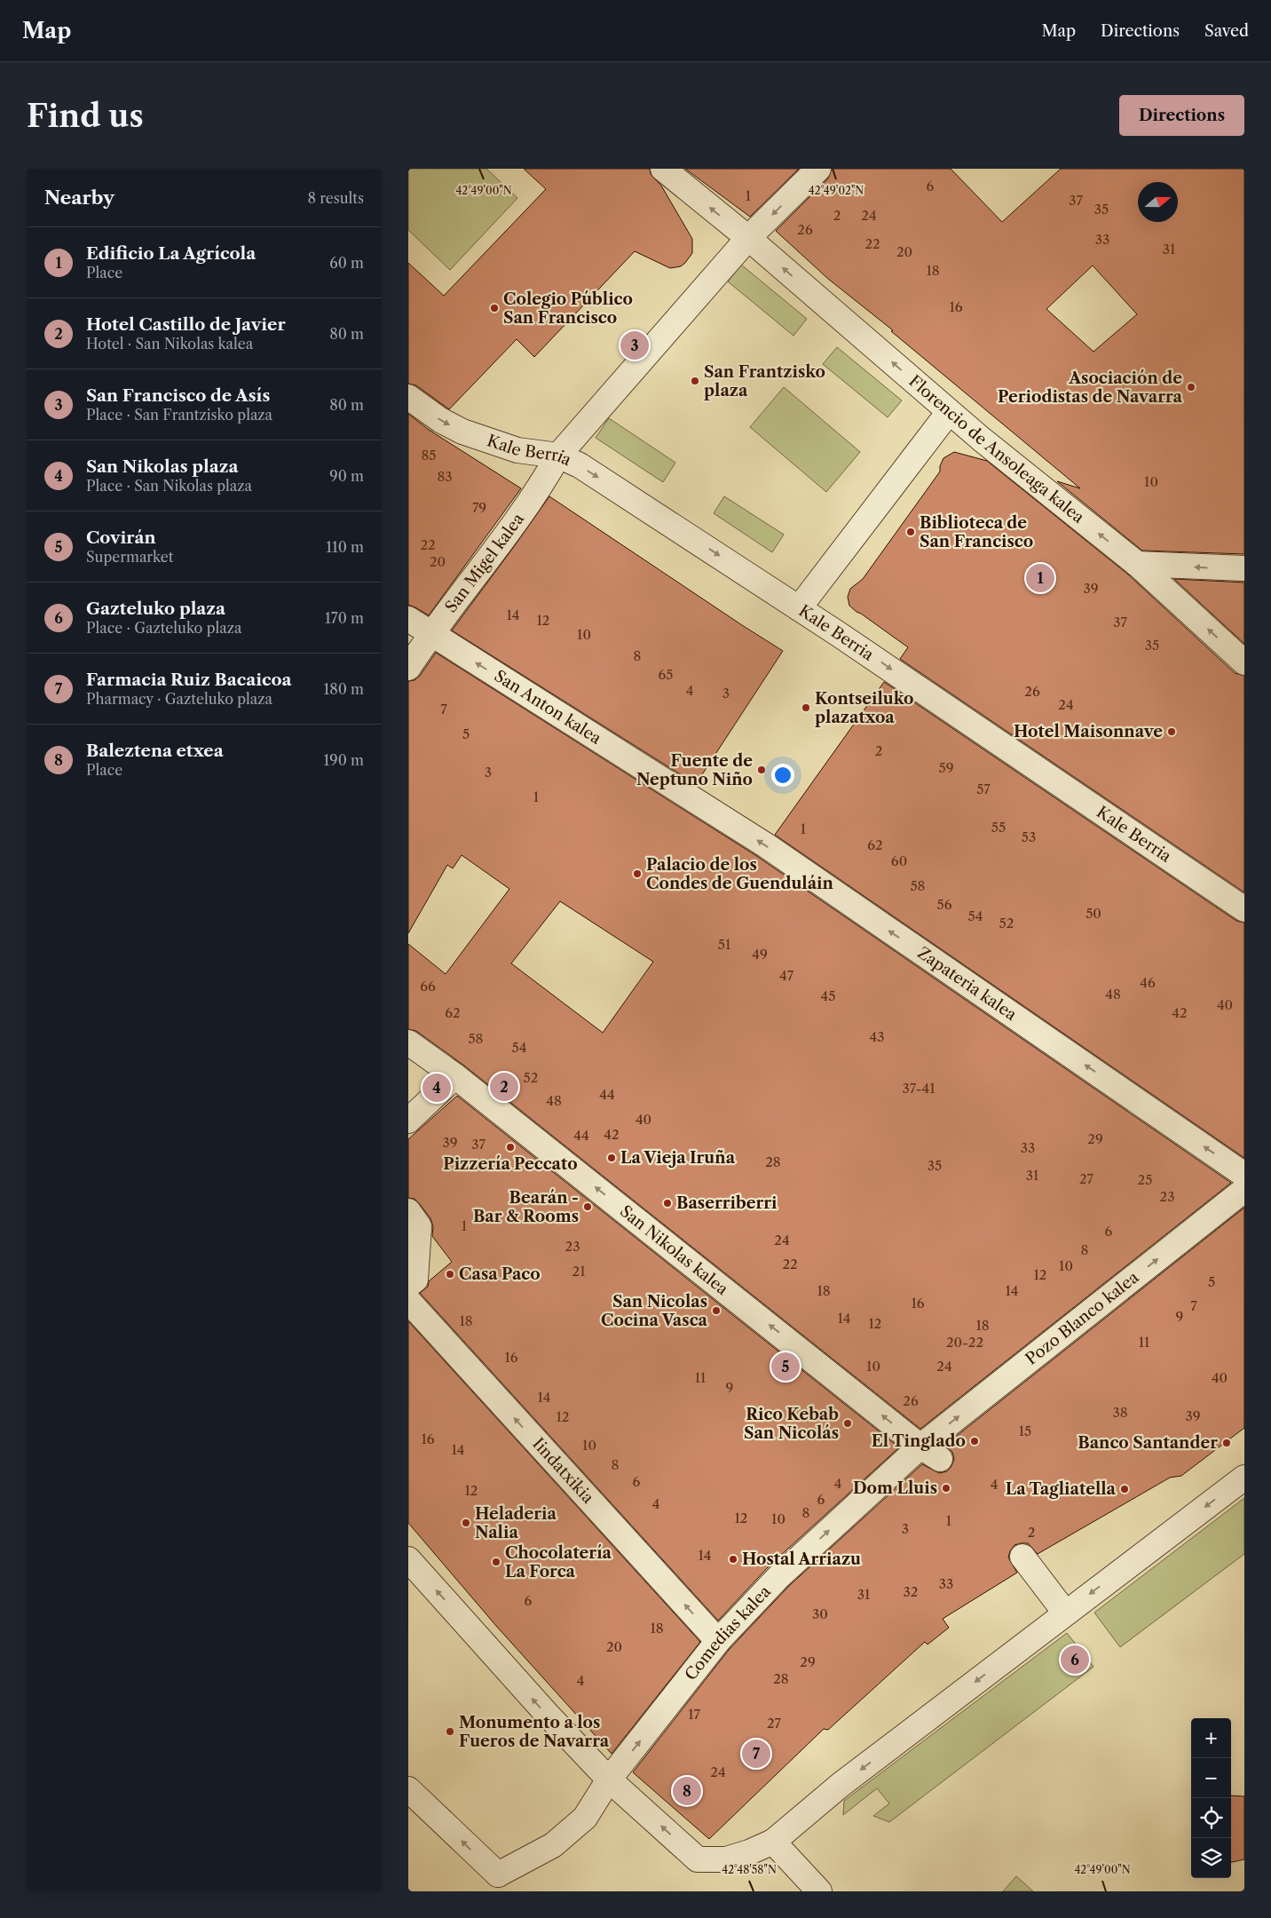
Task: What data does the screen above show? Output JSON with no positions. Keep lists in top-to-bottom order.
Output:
{
  "streets": {
    "street": [
      "Florencio de Ansoleaga kalea",
      "Kale Berria",
      "San Migel kalea",
      "San Anton kalea",
      "Zapateria kalea",
      "San Nikolas kalea",
      "Pozo Blanco kalea",
      "Iindatxikia",
      "Comedias kalea"
    ]
  },
  "crossings": [
    ["Kale Berria", "San Migel kalea"],
    ["San Migel kalea", "San Anton kalea"],
    ["San Anton kalea", "Zapateria kalea"],
    ["San Nikolas kalea", "Pozo Blanco kalea"],
    ["San Nikolas kalea", "Comedias kalea"],
    ["Pozo Blanco kalea", "Comedias kalea"],
    ["Iindatxikia", "Comedias kalea"]
  ],
  "one_way": [
    "Florencio de Ansoleaga kalea",
    "Kale Berria",
    "San Anton kalea",
    "Zapateria kalea",
    "San Nikolas kalea"
  ],
  "places": [
    "Colegio Público San Francisco",
    "San Frantzisko plaza",
    "Asociación de Periodistas de Navarra",
    "Biblioteca de San Francisco",
    "Kontseiluko plazatxoa",
    "Hotel Maisonnave",
    "Fuente de Neptuno Niño",
    "Palacio de los Condes de Guenduláin",
    "Pizzería Peccato",
    "La Vieja Iruña",
    "Baserriberri",
    "Bearán - Bar & Rooms",
    "Casa Paco",
    "San Nicolas Cocina Vasca",
    "Rico Kebab San Nicolás",
    "El Tinglado",
    "Banco Santander",
    "Dom Lluis",
    "La Tagliatella",
    "Heladeria Nalia",
    "Hostal Arriazu",
    "Chocolatería La Forca",
    "Monumento a los Fueros de Navarra"
  ],
  "house_numbers": [
    "6",
    "1",
    "37",
    "35",
    "2",
    "24",
    "26",
    "33",
    "22",
    "31",
    "20",
    "18",
    "16",
    "85",
    "83",
    "10",
    "79",
    "22",
    "20",
    "39",
    "14",
    "12",
    "37",
    "10",
    "35",
    "8",
    "65",
    "4",
    "26",
    "3",
    "24",
    "7",
    "5",
    "2",
    "59",
    "3",
    "57",
    "1",
    "55",
    "1",
    "53",
    "62",
    "60",
    "58",
    "56",
    "50",
    "54",
    "52",
    "51",
    "49",
    "47",
    "46",
    "66",
    "48",
    "45",
    "40",
    "62",
    "42",
    "43",
    "58",
    "54",
    "52",
    "37-41",
    "44",
    "48",
    "40",
    "42",
    "44",
    "29",
    "39",
    "37",
    "33",
    "28",
    "35",
    "31",
    "27",
    "25",
    "23",
    "1",
    "6",
    "24",
    "23",
    "8",
    "22",
    "10",
    "21",
    "12",
    "5",
    "18",
    "14",
    "16",
    "7",
    "9",
    "14",
    "18",
    "12",
    "18",
    "20-22",
    "11",
    "16",
    "10",
    "24",
    "11",
    "40",
    "9",
    "14",
    "26",
    "38",
    "39",
    "12",
    "15",
    "16",
    "10",
    "14",
    "8",
    "6",
    "4",
    "4",
    "12",
    "6",
    "4",
    "8",
    "12",
    "10",
    "1",
    "3",
    "2",
    "14",
    "33",
    "32",
    "31",
    "6",
    "30",
    "18",
    "20",
    "29",
    "28",
    "4",
    "17",
    "27",
    "24"
  ],
  "north": "right",
  "page": {
    "header": "Map",
    "nav": ["Map", "Directions", "Saved"],
    "buttons": "Directions",
    "title": "Find us",
    "heading": ["Nearby", "8 results"],
    "list": [
      {
        "mark": "1",
        "name": "Edificio La Agrícola",
        "note": "Place",
        "value": "60 m"
      },
      {
        "mark": "2",
        "name": "Hotel Castillo de Javier",
        "note": "Hotel · San Nikolas kalea",
        "value": "80 m"
      },
      {
        "mark": "3",
        "name": "San Francisco de Asís",
        "note": "Place · San Frantzisko plaza",
        "value": "80 m"
      },
      {
        "mark": "4",
        "name": "San Nikolas plaza",
        "note": "Place · San Nikolas plaza",
        "value": "90 m"
      },
      {
        "mark": "5",
        "name": "Covirán",
        "note": "Supermarket",
        "value": "110 m"
      },
      {
        "mark": "6",
        "name": "Gazteluko plaza",
        "note": "Place · Gazteluko plaza",
        "value": "170 m"
      },
      {
        "mark": "7",
        "name": "Farmacia Ruiz Bacaicoa",
        "note": "Pharmacy · Gazteluko plaza",
        "value": "180 m"
      },
      {
        "mark": "8",
        "name": "Baleztena etxea",
        "note": "Place",
        "value": "190 m"
      }
    ],
    "pins": [
      "3",
      "1",
      "2",
      "4",
      "5",
      "6",
      "7",
      "8"
    ],
    "map_buttons": ["+", "−"]
  },
  "coordinates": ["42°49'00\"N", "42°49'02\"N", "42°48'58\"N"]
}
